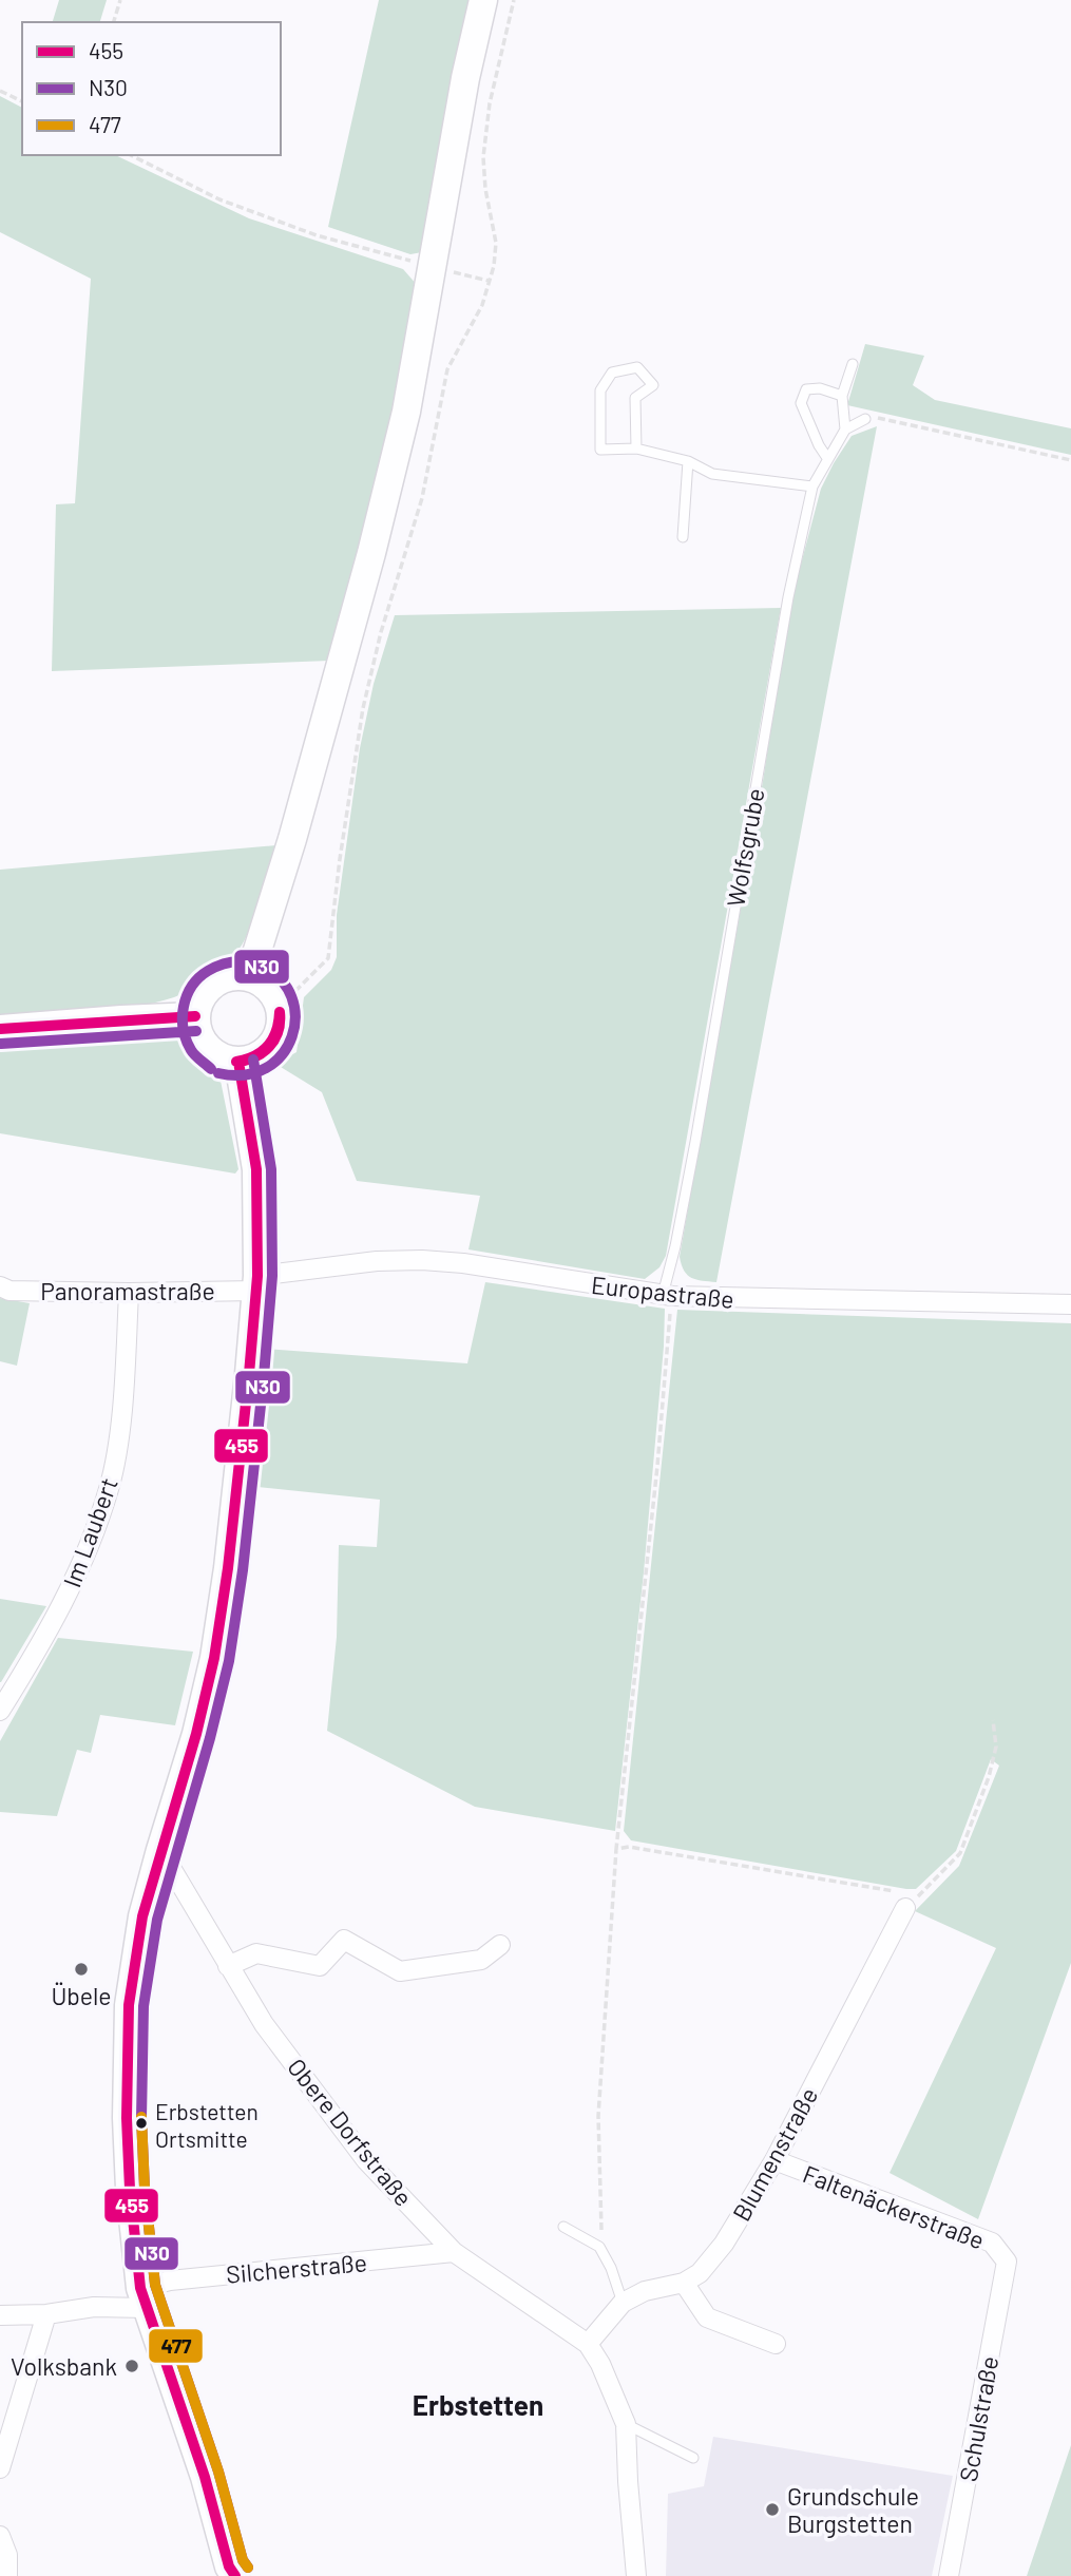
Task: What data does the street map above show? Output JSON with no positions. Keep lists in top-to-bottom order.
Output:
{
  "streets": {
    "street": [
      "Panoramastraße",
      "Europastraße",
      "Im Laubert",
      "Obere Dorfstraße",
      "Blumenstraße",
      "Faltenäckerstraße",
      "Silcherstraße",
      "Schulstraße"
    ],
    "lane": ["Wolfsgrube"]
  },
  "crossings": [
    ["Wolfsgrube", "Europastraße"],
    ["Panoramastraße", "Europastraße"],
    ["Panoramastraße", "Im Laubert"],
    ["Obere Dorfstraße", "Blumenstraße"],
    ["Obere Dorfstraße", "Silcherstraße"],
    ["Blumenstraße", "Faltenäckerstraße"],
    ["Faltenäckerstraße", "Schulstraße"]
  ],
  "districts": ["Erbstetten"],
  "places": [
    "Übele",
    "Erbstetten Ortsmitte",
    "Volksbank",
    "Grundschule Burgstetten"
  ],
  "lines": ["transit line N30", "transit line 455", "transit line 477"],
  "legend": ["455", "N30", "477"]
}
